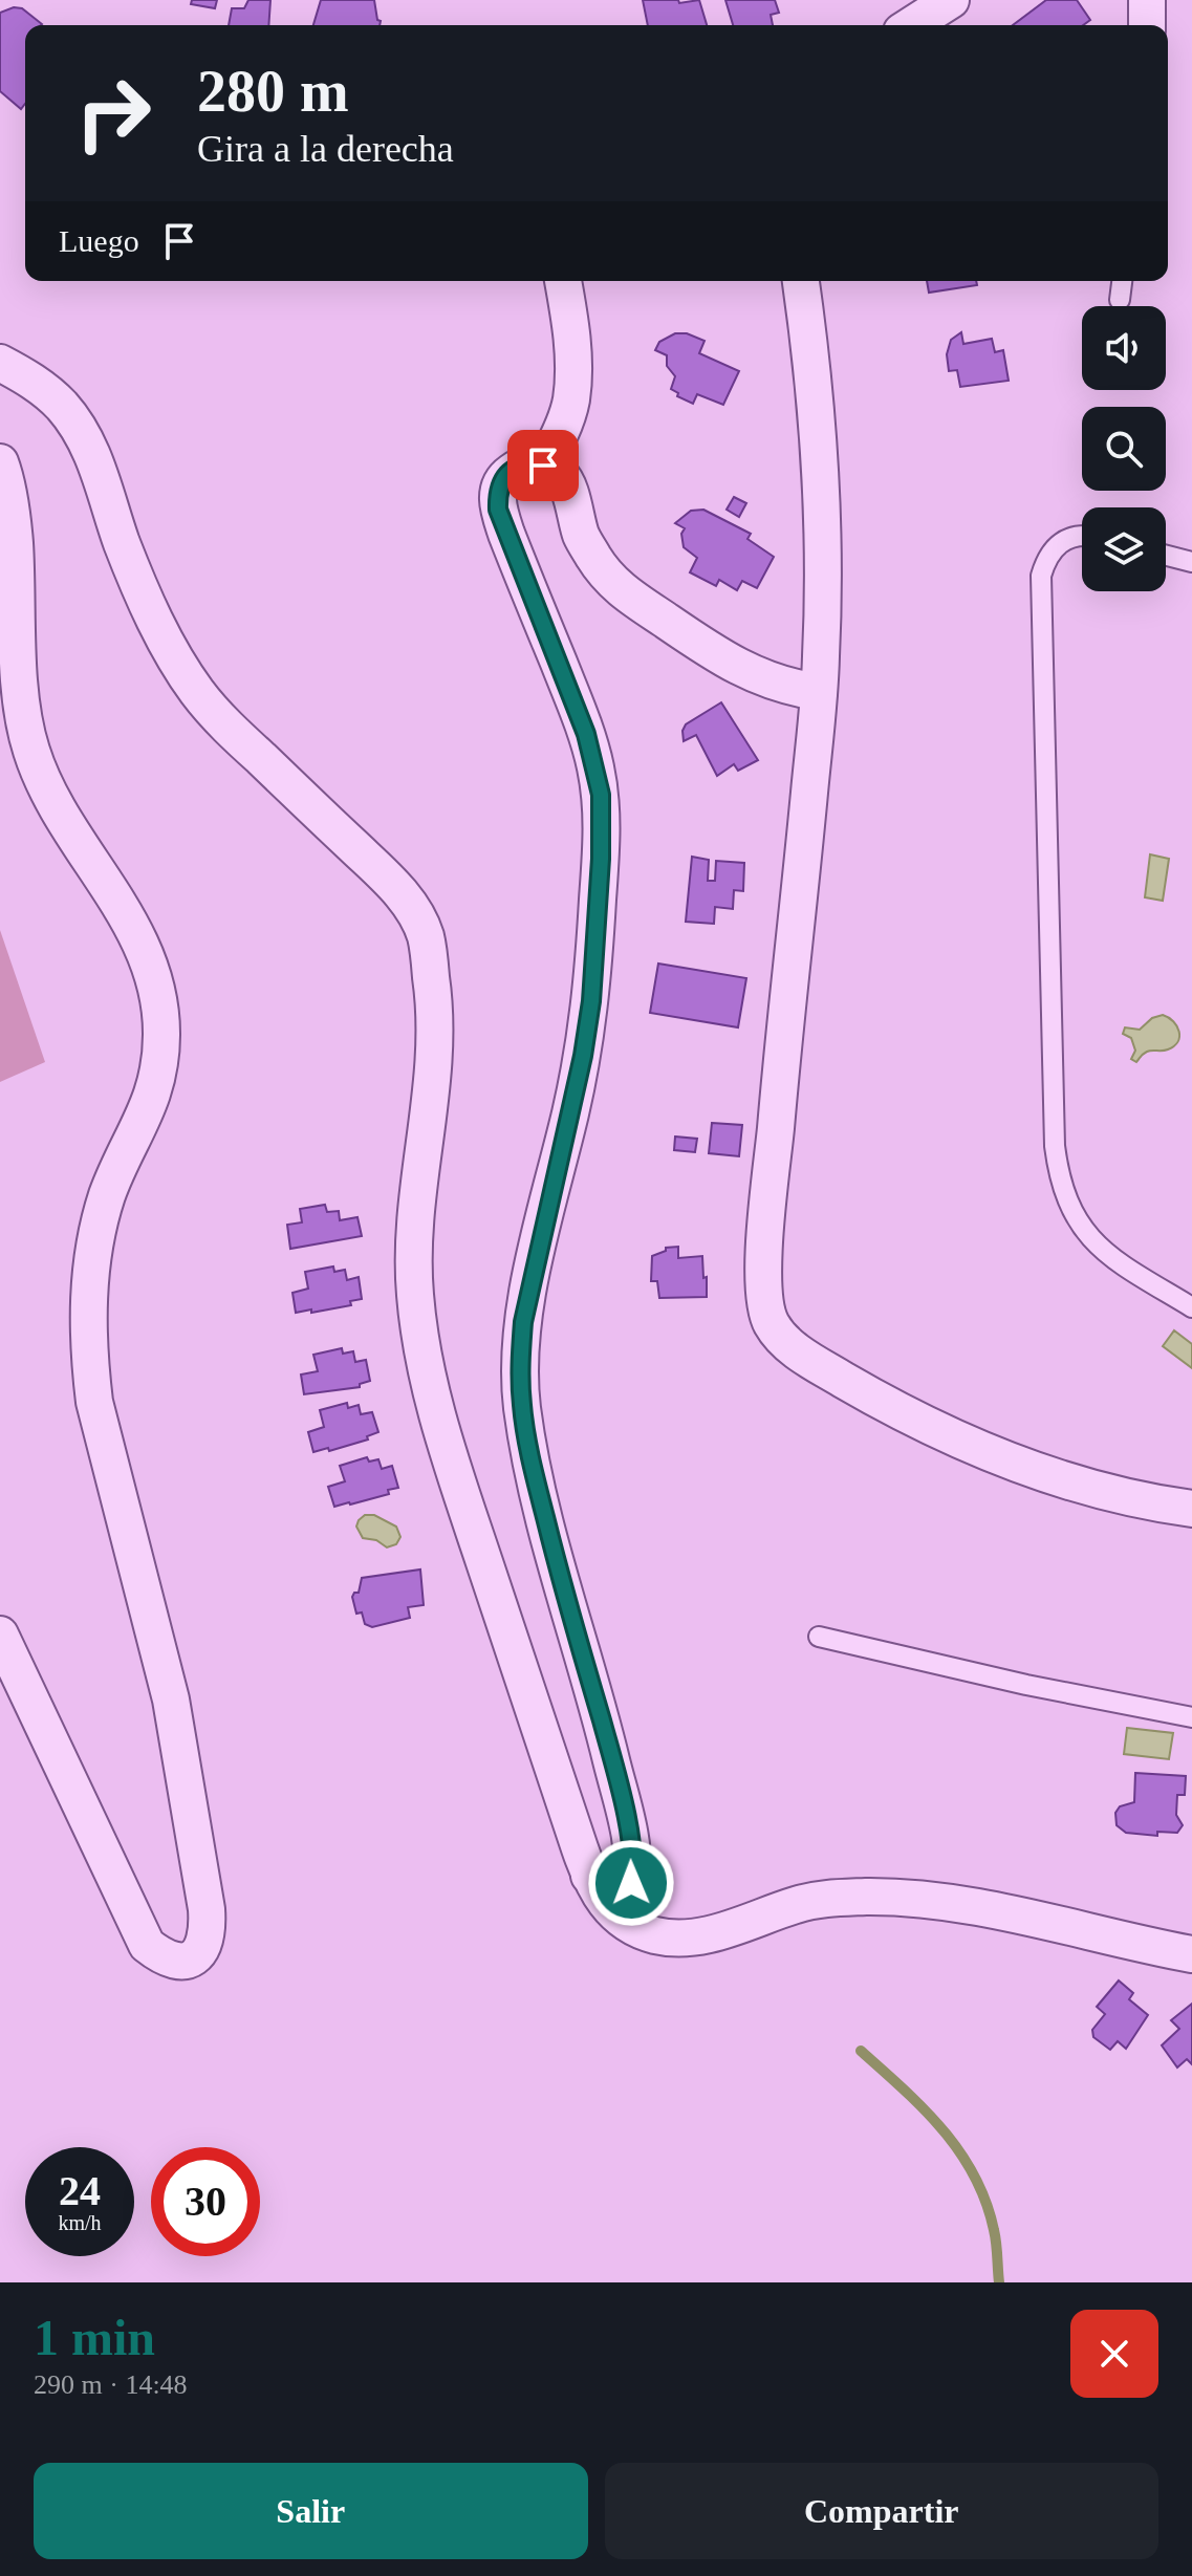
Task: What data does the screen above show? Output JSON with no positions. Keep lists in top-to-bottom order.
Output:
{
  "page": {
    "turn": ["280 m", "Gira a la derecha"],
    "then": "Luego",
    "speed": "24 km/h",
    "limit": "30",
    "heading": ["1 min", "290 m · 14:48"],
    "buttons": ["Salir", "Compartir"]
  }
}
